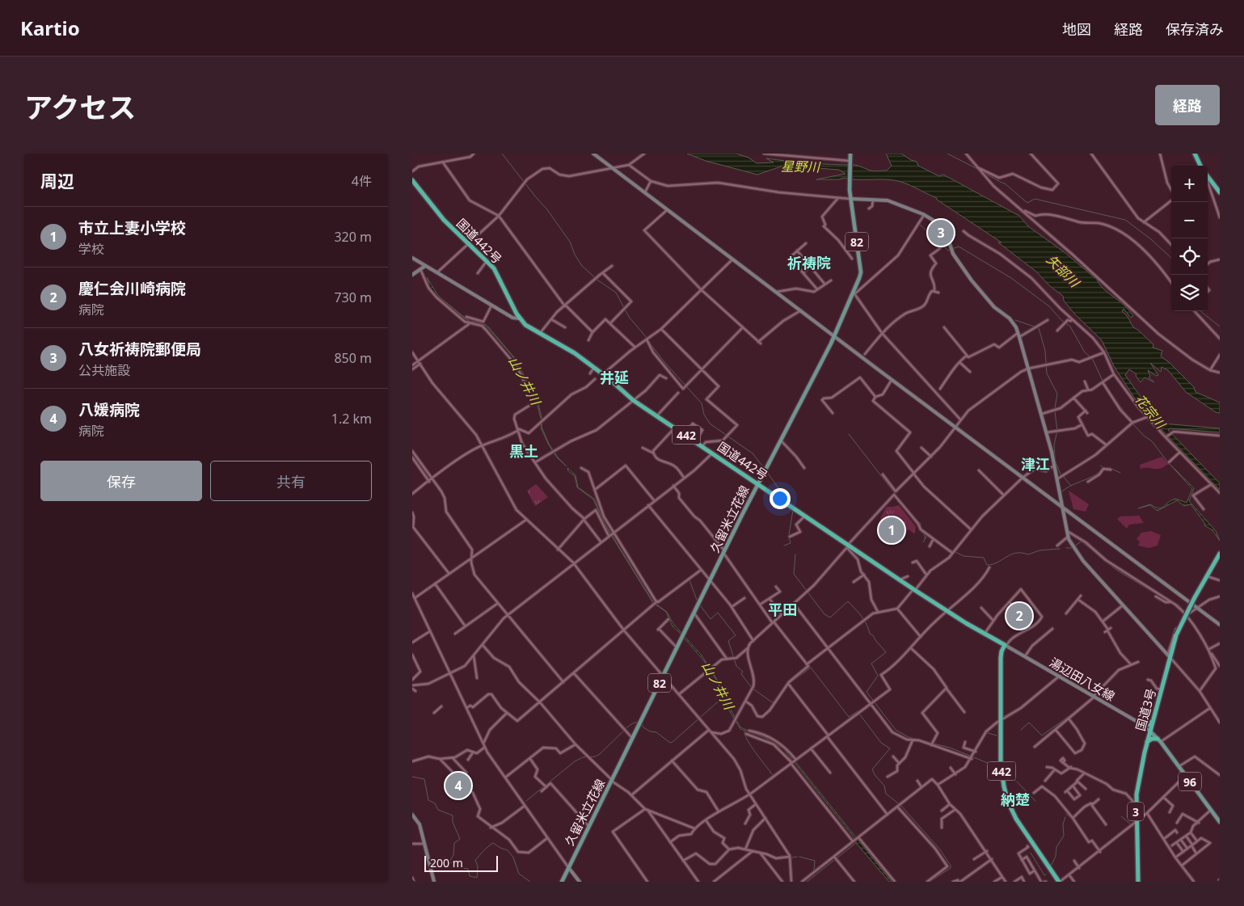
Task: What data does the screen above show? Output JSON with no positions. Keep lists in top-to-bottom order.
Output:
{
  "streets": {
    "highway": [
      "国道442号",
      "442",
      "国道3号",
      "3"
    ],
    "main road": ["82", "久留米立花線", "96"],
    "street": ["湯辺田八女線"]
  },
  "crossings": [
    ["国道442号", "442"],
    ["国道442号", "久留米立花線"],
    ["国道442号", "湯辺田八女線"],
    ["442", "湯辺田八女線"],
    ["湯辺田八女線", "国道3号"],
    ["湯辺田八女線", "96"],
    ["国道3号", "96"]
  ],
  "districts": [
    "祈祷院",
    "井延",
    "黒土",
    "津江",
    "平田",
    "納楚"
  ],
  "water": [
    "星野川",
    "矢部川",
    "山ノ井川",
    "花宗川"
  ],
  "scale_bar": "200 m",
  "page": {
    "header": "Kartio",
    "nav": ["地図", "経路", "保存済み"],
    "title": "アクセス",
    "buttons": [
      "経路",
      ["保存", "共有"]
    ],
    "heading": ["周辺", "4件"],
    "map_buttons": ["+", "−"],
    "list": [
      {
        "mark": "1",
        "name": "市立上妻小学校",
        "note": "学校",
        "value": "320 m"
      },
      {
        "mark": "2",
        "name": "慶仁会川崎病院",
        "note": "病院",
        "value": "730 m"
      },
      {
        "mark": "3",
        "name": "八女祈祷院郵便局",
        "note": "公共施設",
        "value": "850 m"
      },
      {
        "mark": "4",
        "name": "八媛病院",
        "note": "病院",
        "value": "1.2 km"
      }
    ],
    "pins": [
      "3",
      "1",
      "2",
      "4"
    ],
    "scale": "200 m"
  }
}
